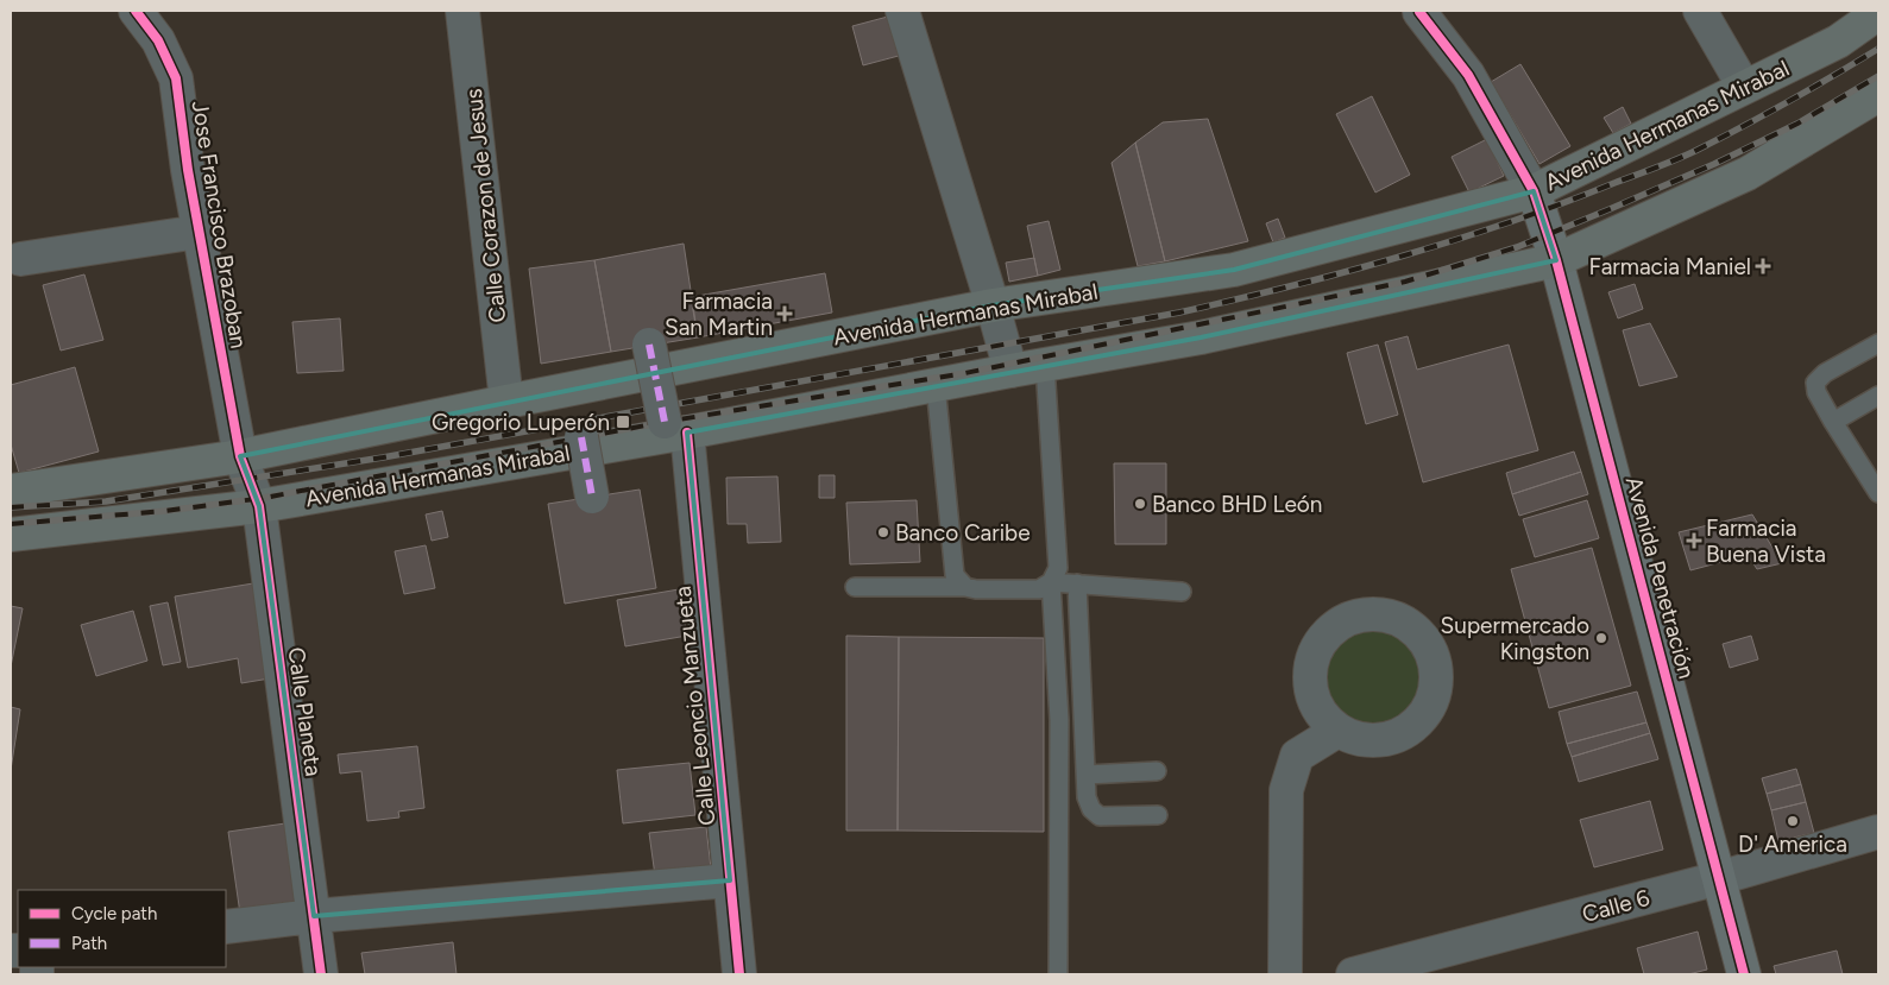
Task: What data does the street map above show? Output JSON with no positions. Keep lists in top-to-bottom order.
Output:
{
  "streets": {
    "main road": ["Avenida Hermanas Mirabal"],
    "street": [
      "Calle Corazon de Jesus",
      "Jose Francisco Brazoban",
      "Avenida Penetración",
      "Calle Leoncio Manzueta",
      "Calle Planeta",
      "Calle 6"
    ]
  },
  "crossings": [
    ["Avenida Hermanas Mirabal", "Calle Corazon de Jesus"],
    ["Avenida Hermanas Mirabal", "Jose Francisco Brazoban"],
    ["Avenida Hermanas Mirabal", "Avenida Penetración"],
    ["Avenida Hermanas Mirabal", "Calle Leoncio Manzueta"],
    ["Avenida Hermanas Mirabal", "Calle Planeta"],
    ["Jose Francisco Brazoban", "Calle Planeta"],
    ["Avenida Penetración", "Calle 6"]
  ],
  "places": {
    "health": ["Farmacia Maniel", "Farmacia San Martin", "Farmacia Buena Vista"],
    "transit": ["Gregorio Luperón"],
    "other": [
      "Banco BHD León",
      "Banco Caribe",
      "Supermercado Kingston",
      "D' America"
    ]
  },
  "legend": ["Cycle path", "Path"]
}
